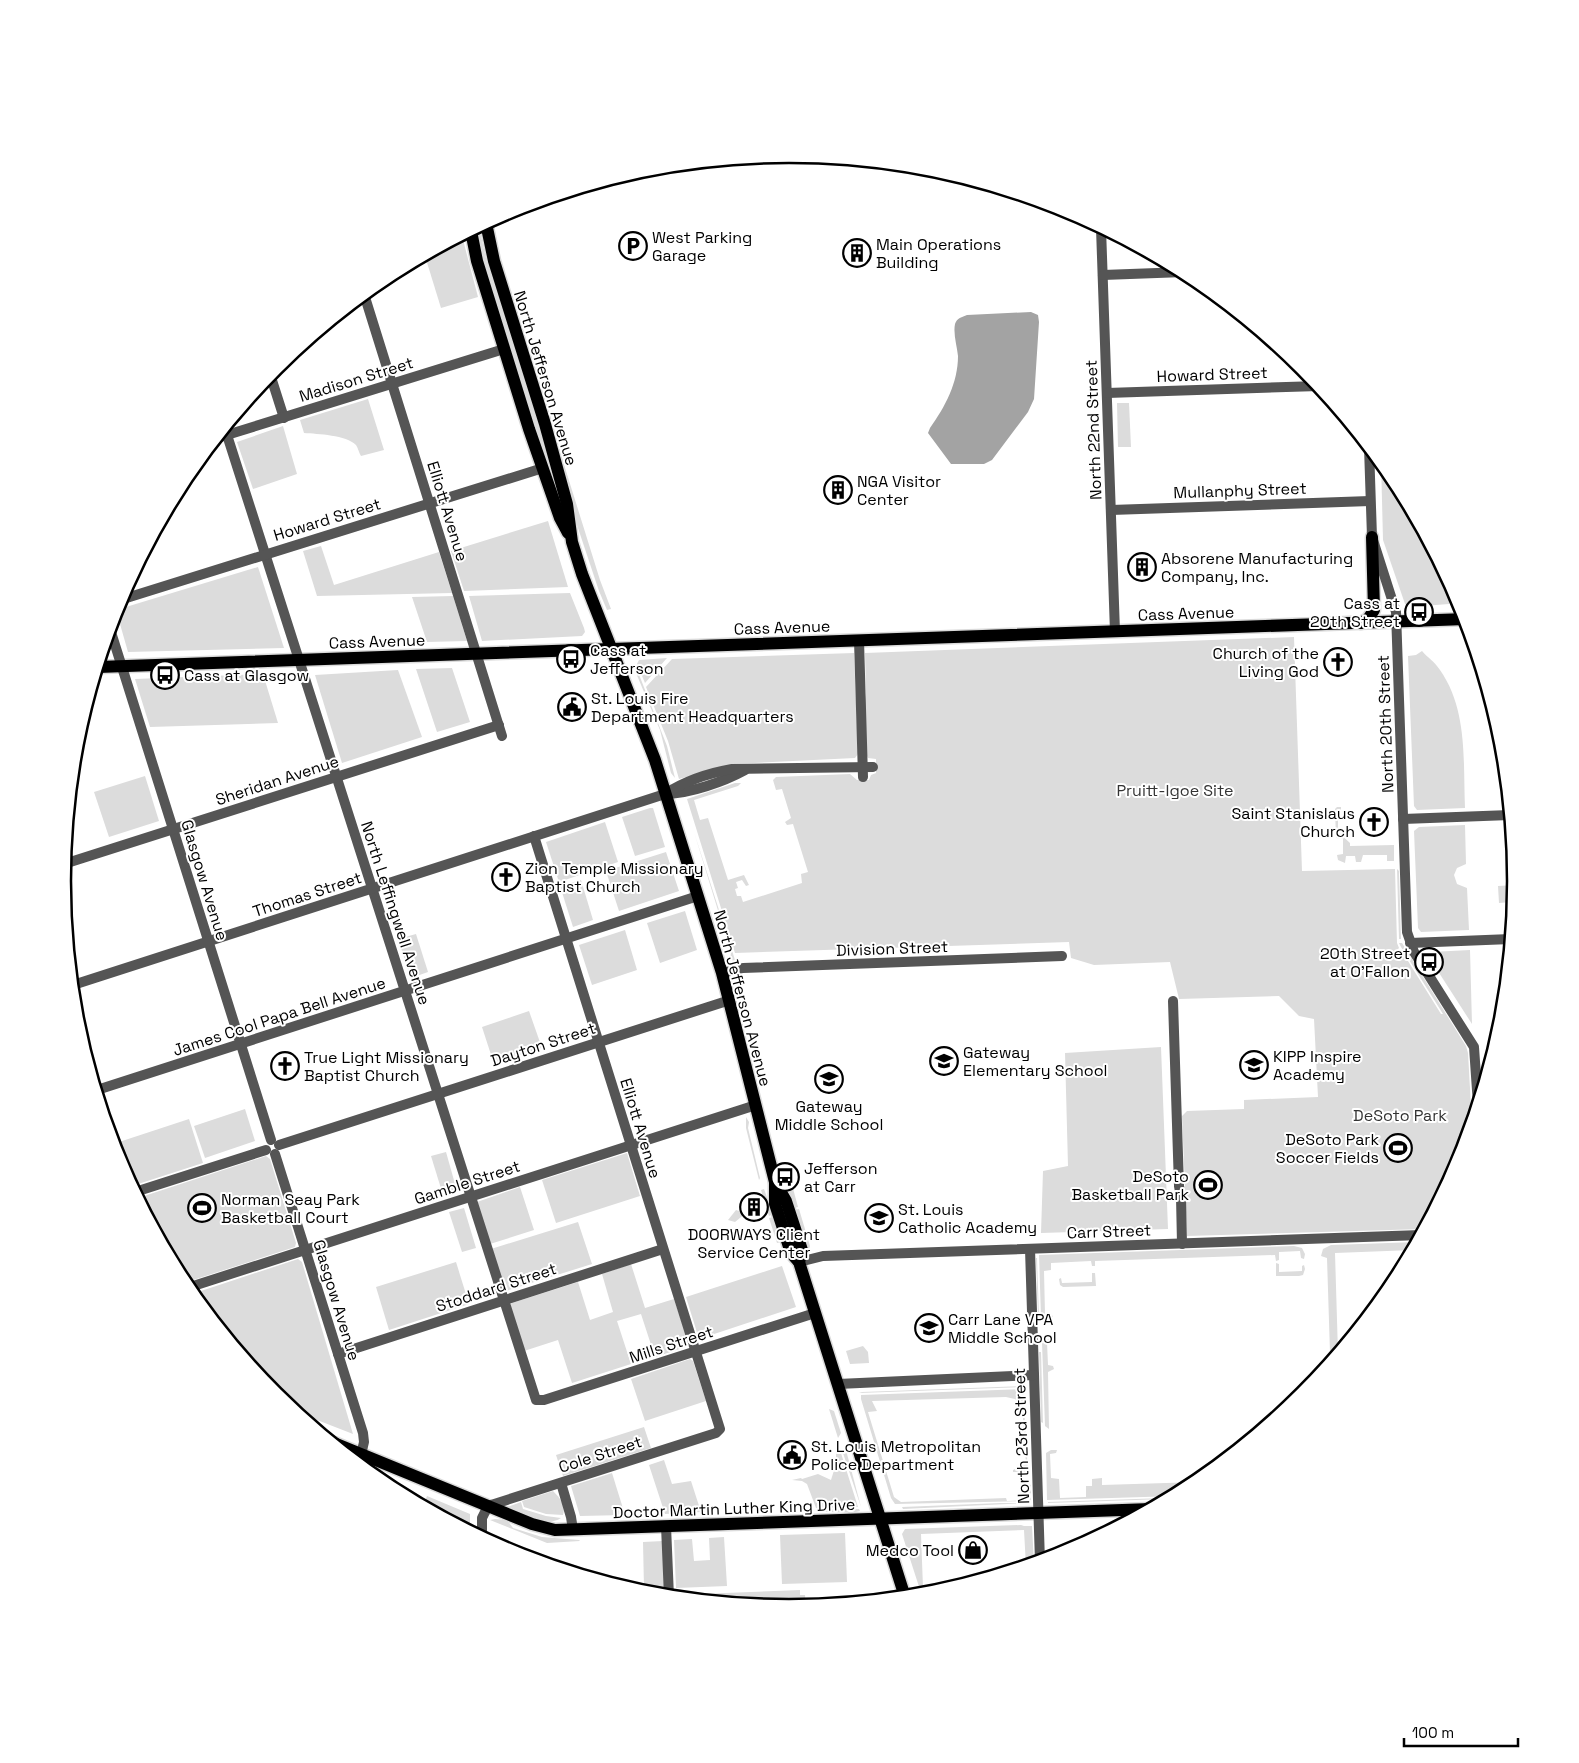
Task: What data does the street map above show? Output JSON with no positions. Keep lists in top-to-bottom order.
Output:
{
  "streets": {
    "main road": ["North Jefferson Avenue", "Cass Avenue", "Doctor Martin Luther King Drive"],
    "street": [
      "Howard Street",
      "Madison Street",
      "North 22nd Street",
      "Mullanphy Street",
      "Elliott Avenue",
      "North 20th Street",
      "Sheridan Avenue",
      "Glasgow Avenue",
      "Thomas Street",
      "North Leffingwell Avenue",
      "Division Street",
      "James Cool Papa Bell Avenue",
      "Dayton Street",
      "Gamble Street",
      "Carr Street",
      "Stoddard Street",
      "Mills Street",
      "North 23rd Street",
      "Cole Street"
    ]
  },
  "crossings": [
    ["Howard Street", "North Jefferson Avenue"],
    ["Howard Street", "North 22nd Street"],
    ["Howard Street", "Elliott Avenue"],
    ["Howard Street", "North Leffingwell Avenue"],
    ["North Jefferson Avenue", "Madison Street"],
    ["North Jefferson Avenue", "Cass Avenue"],
    ["North Jefferson Avenue", "Thomas Street"],
    ["North Jefferson Avenue", "Division Street"],
    ["North Jefferson Avenue", "James Cool Papa Bell Avenue"],
    ["North Jefferson Avenue", "Dayton Street"],
    ["North Jefferson Avenue", "Gamble Street"],
    ["North Jefferson Avenue", "Carr Street"],
    ["North Jefferson Avenue", "Mills Street"],
    ["North Jefferson Avenue", "Doctor Martin Luther King Drive"],
    ["Madison Street", "Elliott Avenue"],
    ["North 22nd Street", "Mullanphy Street"],
    ["North 22nd Street", "Cass Avenue"],
    ["Mullanphy Street", "North 20th Street"],
    ["Elliott Avenue", "Cass Avenue"],
    ["Elliott Avenue", "Sheridan Avenue"],
    ["Elliott Avenue", "Thomas Street"],
    ["Elliott Avenue", "James Cool Papa Bell Avenue"],
    ["Elliott Avenue", "Dayton Street"],
    ["Elliott Avenue", "Gamble Street"],
    ["Elliott Avenue", "Stoddard Street"],
    ["Elliott Avenue", "Mills Street"],
    ["Elliott Avenue", "Cole Street"],
    ["Cass Avenue", "North 20th Street"],
    ["Cass Avenue", "Glasgow Avenue"],
    ["Cass Avenue", "Thomas Street"],
    ["Cass Avenue", "North Leffingwell Avenue"],
    ["Sheridan Avenue", "Glasgow Avenue"],
    ["Sheridan Avenue", "North Leffingwell Avenue"],
    ["Glasgow Avenue", "Thomas Street"],
    ["Glasgow Avenue", "James Cool Papa Bell Avenue"],
    ["Glasgow Avenue", "Dayton Street"],
    ["Glasgow Avenue", "Gamble Street"],
    ["Glasgow Avenue", "Stoddard Street"],
    ["Glasgow Avenue", "Doctor Martin Luther King Drive"],
    ["Thomas Street", "North Leffingwell Avenue"],
    ["North Leffingwell Avenue", "James Cool Papa Bell Avenue"],
    ["North Leffingwell Avenue", "Dayton Street"],
    ["North Leffingwell Avenue", "Gamble Street"],
    ["North Leffingwell Avenue", "Stoddard Street"],
    ["North Leffingwell Avenue", "Mills Street"],
    ["Carr Street", "North 23rd Street"],
    ["North 23rd Street", "Doctor Martin Luther King Drive"],
    ["Cole Street", "Doctor Martin Luther King Drive"]
  ],
  "parks": ["Pruitt-Igoe Site", "DeSoto Park"],
  "places": {
    "parking": ["West Parking Garage"],
    "building": [
      "Main Operations Building",
      "NGA Visitor Center",
      "Absorene Manufacturing Company, Inc.",
      "DOORWAYS Client Service Center"
    ],
    "bus stop": [
      "Cass at 20th Street",
      "Cass at Jefferson",
      "Cass at Glasgow",
      "20th Street at O'Fallon",
      "Jefferson at Carr"
    ],
    "church": [
      "Church of the Living God",
      "Saint Stanislaus Church",
      "Zion Temple Missionary Baptist Church",
      "True Light Missionary Baptist Church"
    ],
    "public building": ["St. Louis Fire Department Headquarters", "St. Louis Metropolitan Police Department"],
    "school or university": [
      "Gateway Elementary School",
      "KIPP Inspire Academy",
      "Gateway Middle School",
      "St. Louis Catholic Academy",
      "Carr Lane VPA Middle School"
    ],
    "sports": ["DeSoto Park Soccer Fields", "DeSoto Basketball Park", "Norman Seay Park Basketball Court"],
    "shop": ["Medco Tool"]
  },
  "scale_bar": "100 m"
}
